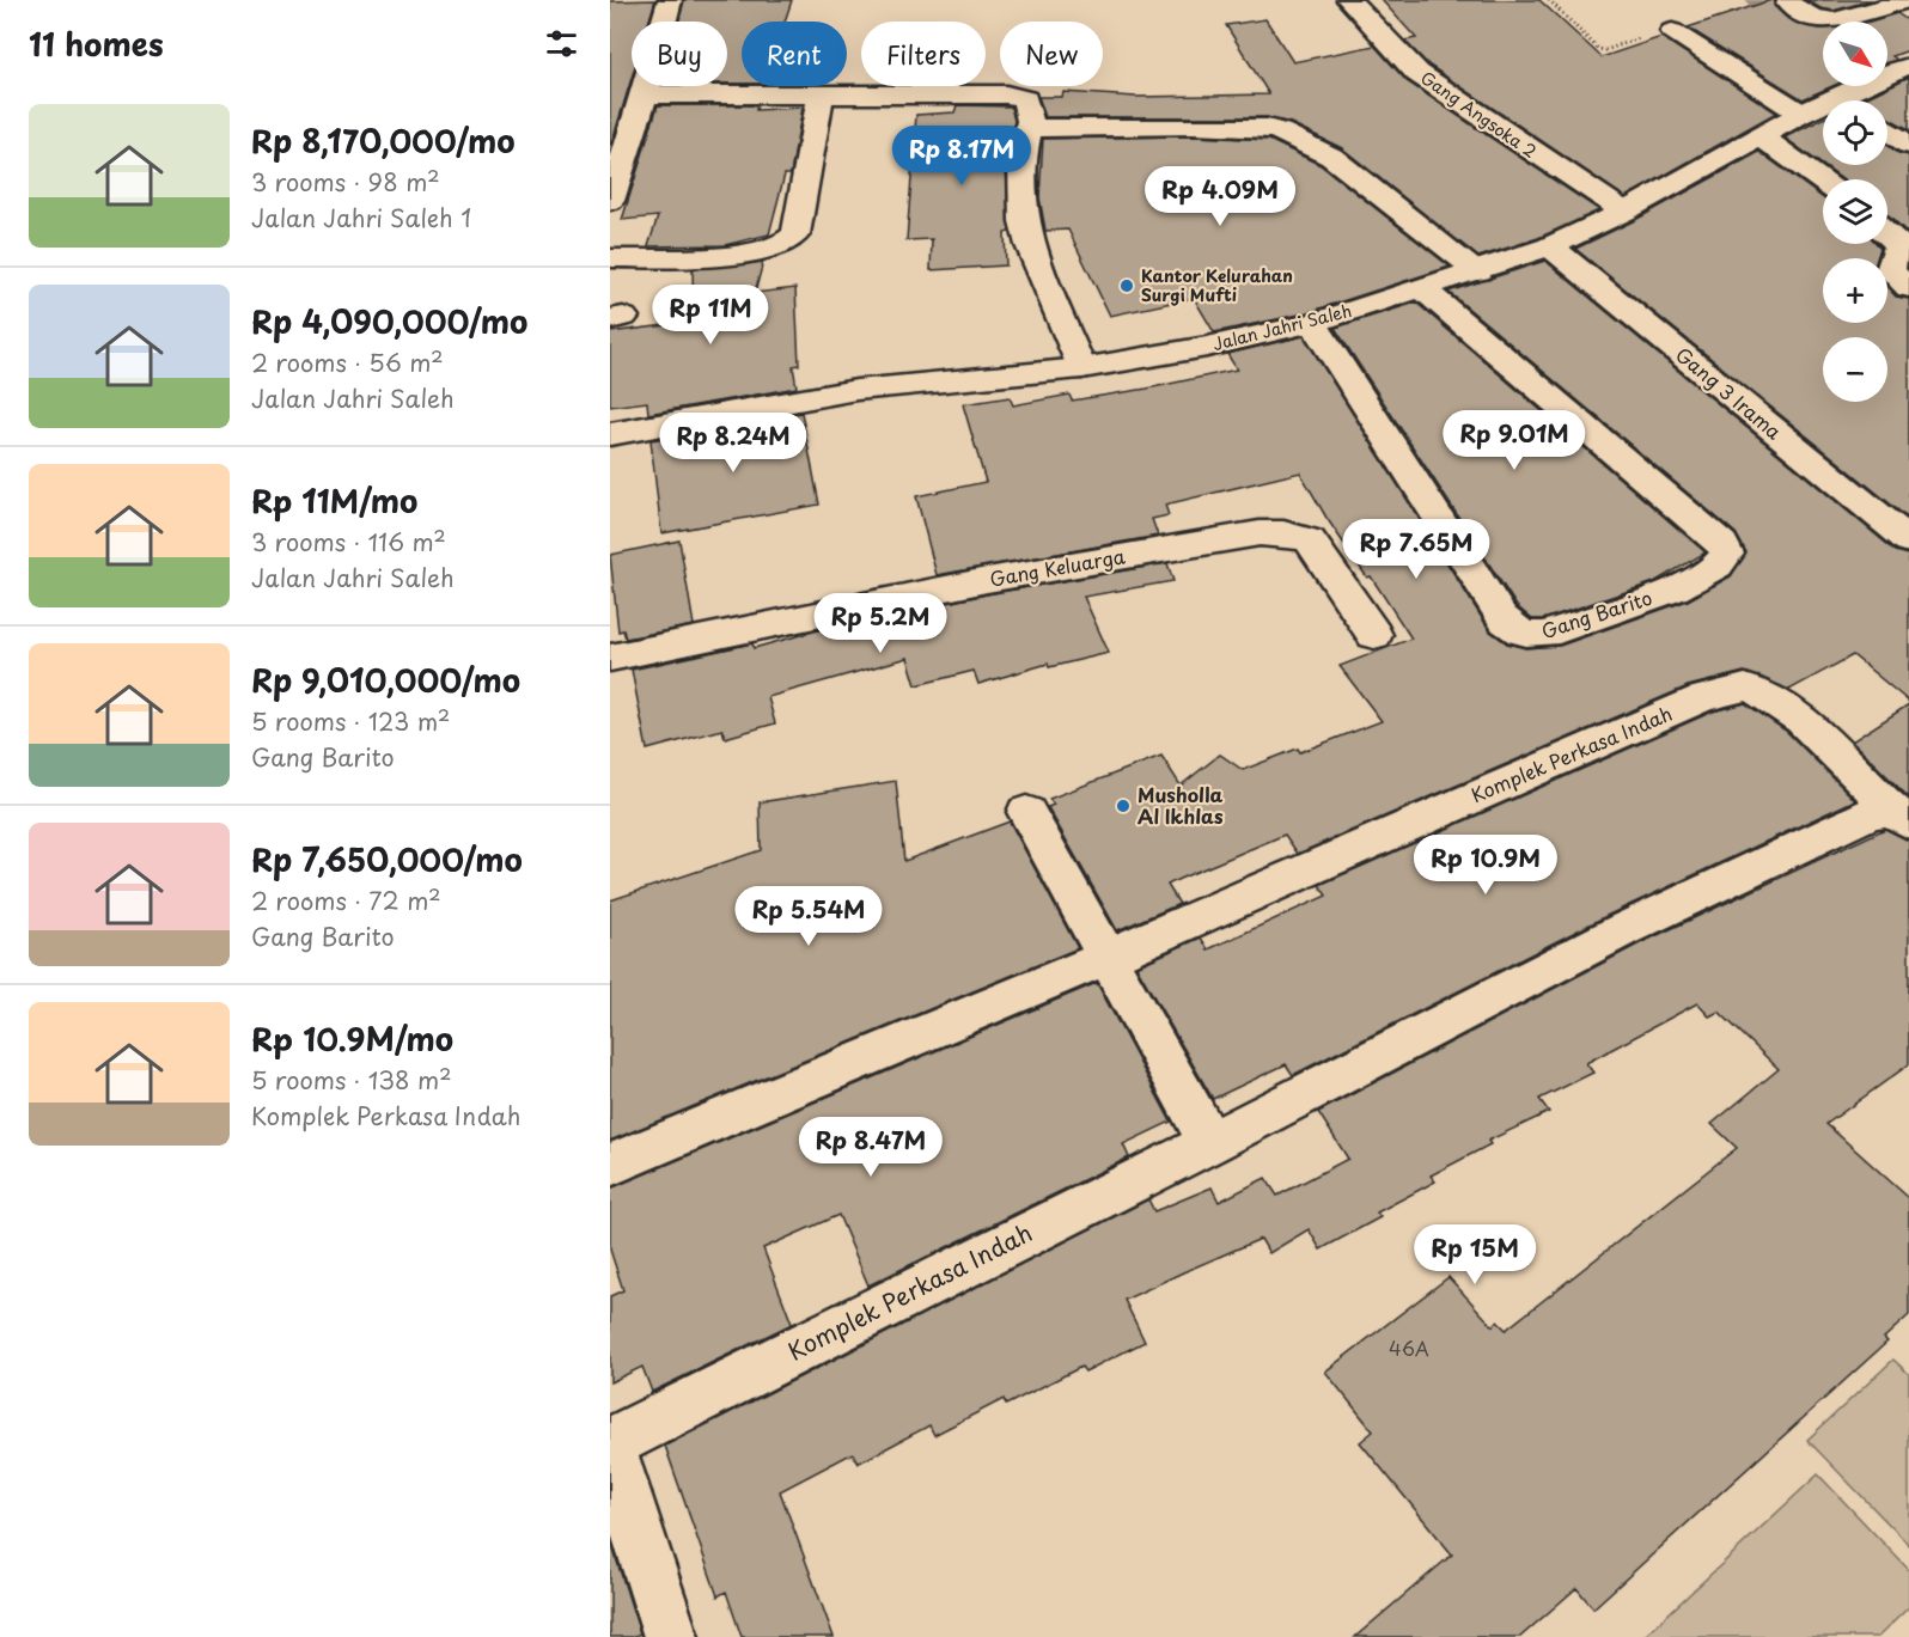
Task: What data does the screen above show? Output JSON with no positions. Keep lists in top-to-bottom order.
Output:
{
  "streets": {
    "street": [
      "Gang Angsoka 2",
      "Jalan Jahri Saleh",
      "Gang 3 Irama",
      "Gang Keluarga",
      "Gang Barito",
      "Komplek Perkasa Indah"
    ]
  },
  "crossings": [
    ["Gang Angsoka 2", "Jalan Jahri Saleh"],
    ["Jalan Jahri Saleh", "Gang 3 Irama"],
    ["Jalan Jahri Saleh", "Gang Barito"]
  ],
  "places": ["Kantor Kelurahan Surgi Mufti", "Musholla Al Ikhlas"],
  "house_numbers": ["46A"],
  "north": "bottom right",
  "page": {
    "heading": "11 homes",
    "map_buttons": ["+", "−"],
    "chip": [
      "Buy",
      "Rent",
      "Filters",
      "New"
    ],
    "list": [
      {
        "name": "Rp 8,170,000/mo",
        "note": "3 rooms · 98 m² · Jalan Jahri Saleh 1"
      },
      {
        "name": "Rp 4,090,000/mo",
        "note": "2 rooms · 56 m² · Jalan Jahri Saleh"
      },
      {
        "name": "Rp 11M/mo",
        "note": "3 rooms · 116 m² · Jalan Jahri Saleh"
      },
      {
        "name": "Rp 9,010,000/mo",
        "note": "5 rooms · 123 m² · Gang Barito"
      },
      {
        "name": "Rp 7,650,000/mo",
        "note": "2 rooms · 72 m² · Gang Barito"
      },
      {
        "name": "Rp 10.9M/mo",
        "note": "5 rooms · 138 m² · Komplek Perkasa Indah"
      }
    ],
    "price": [
      "Rp 8.17M",
      "Rp 4.09M",
      "Rp 11M",
      "Rp 9.01M",
      "Rp 8.24M",
      "Rp 7.65M",
      "Rp 5.2M",
      "Rp 10.9M",
      "Rp 5.54M",
      "Rp 8.47M",
      "Rp 15M"
    ]
  }
}
